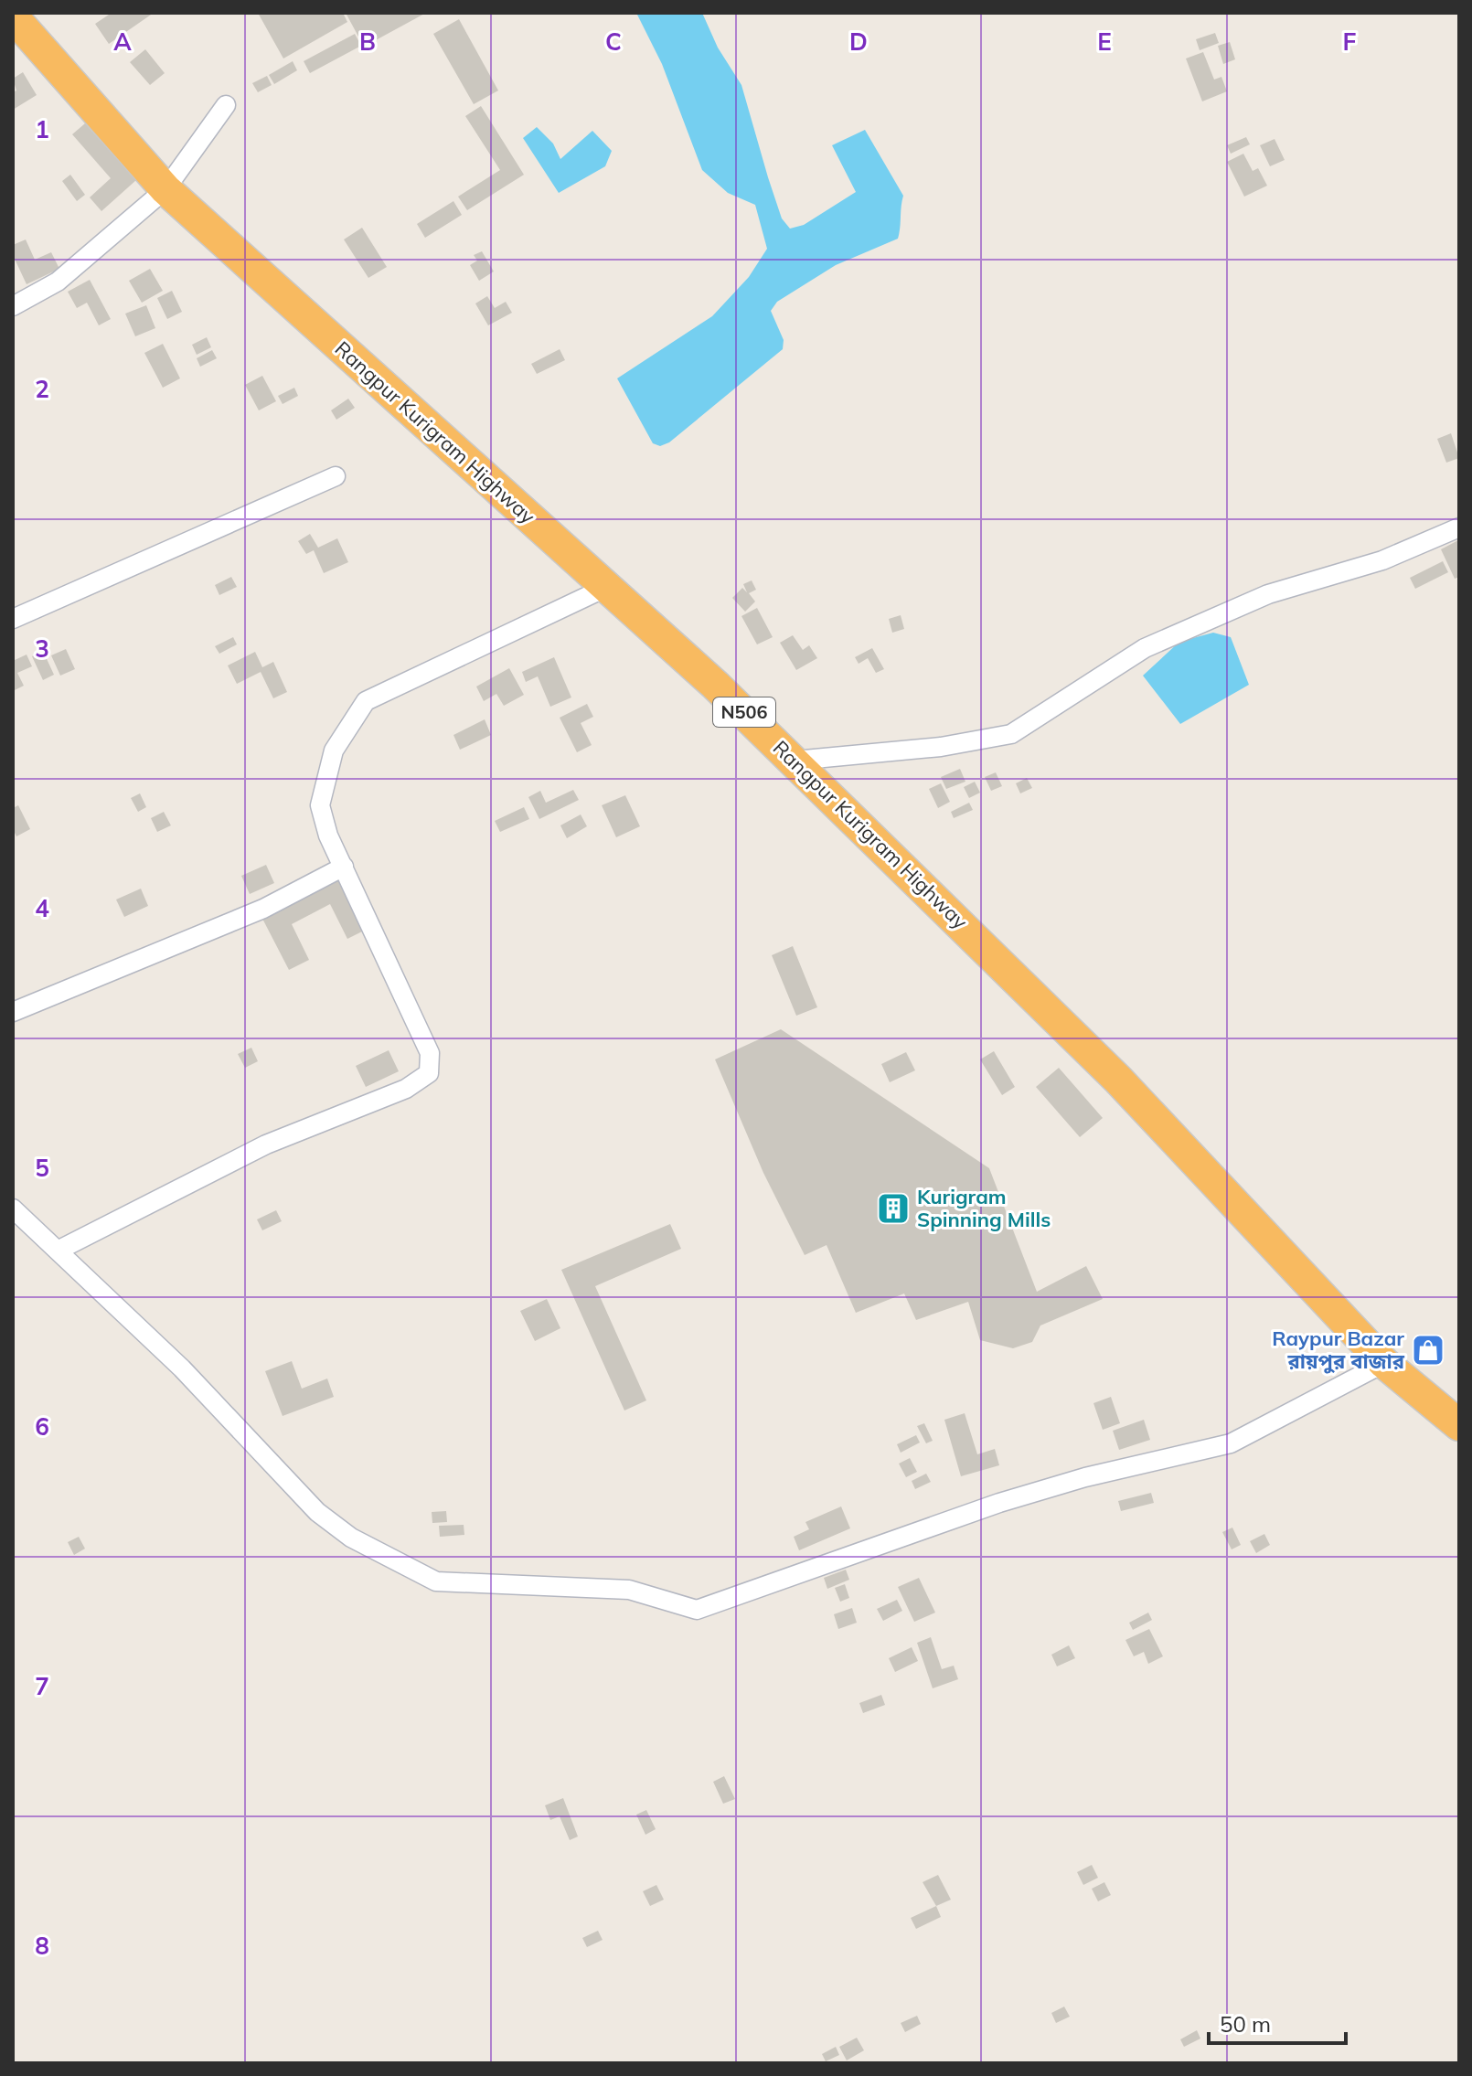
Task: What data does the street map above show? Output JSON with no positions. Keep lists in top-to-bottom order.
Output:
{
  "streets": {
    "highway": ["Rangpur Kurigram Highway", "N506"]
  },
  "places": {
    "building": ["Kurigram Spinning Mills"],
    "shop": ["Raypur Bazar রায়পুর বাজার"]
  },
  "scale_bar": "50 m",
  "grid": {
    "columns": [
      "A",
      "B",
      "C",
      "D",
      "E",
      "F"
    ],
    "rows": [
      "1",
      "2",
      "3",
      "4",
      "5",
      "6",
      "7",
      "8"
    ]
  }
}
